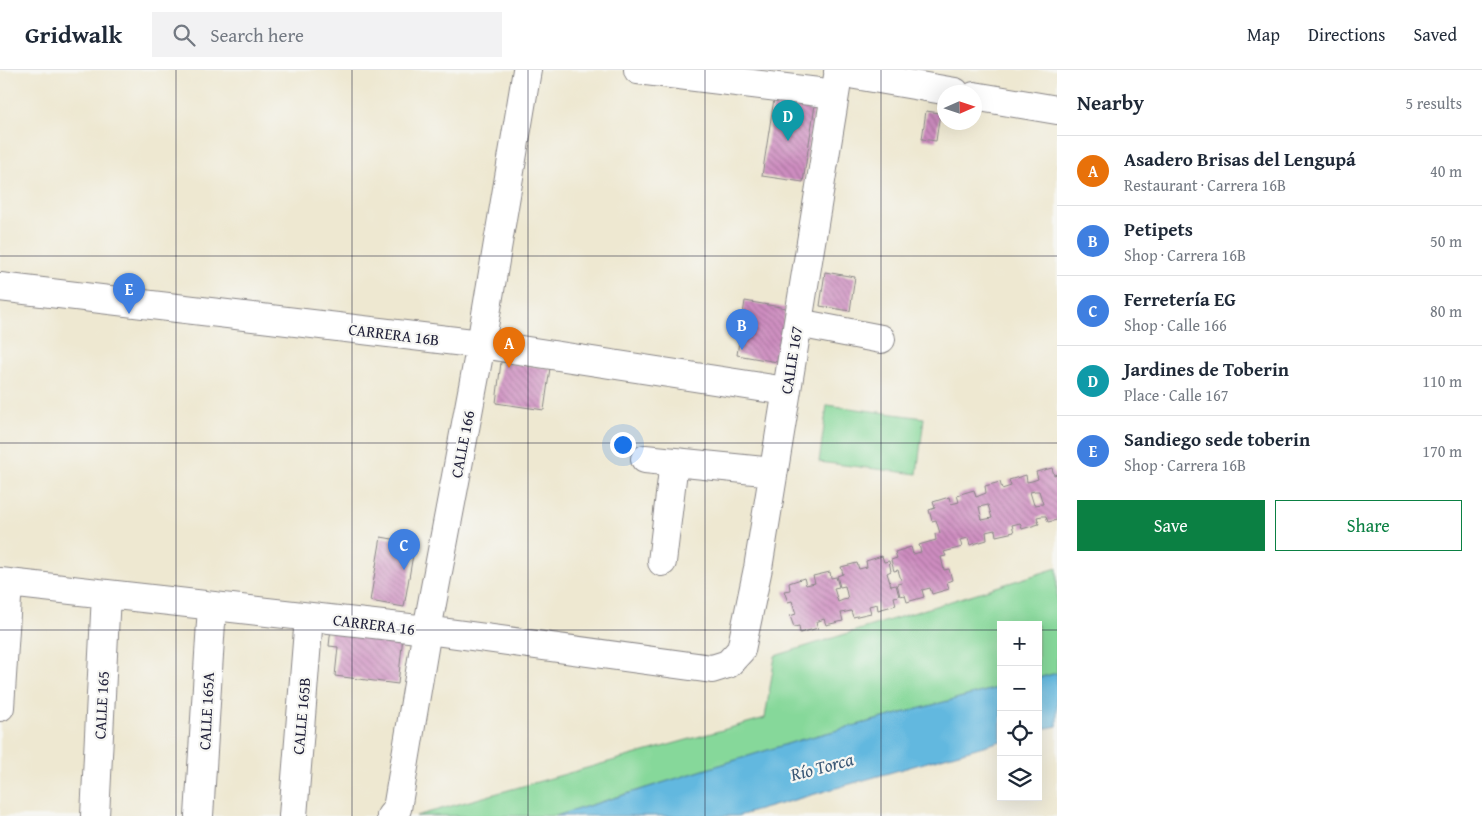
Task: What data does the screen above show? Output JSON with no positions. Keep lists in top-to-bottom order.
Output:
{
  "streets": {
    "street": [
      "CARRERA 16B",
      "CALLE 167",
      "CALLE 166",
      "CARRERA 16",
      "CALLE 165",
      "CALLE 165A",
      "CALLE 165B"
    ]
  },
  "crossings": [
    ["CARRERA 16B", "CALLE 167"],
    ["CARRERA 16B", "CALLE 166"],
    ["CALLE 167", "CARRERA 16"],
    ["CALLE 166", "CARRERA 16"],
    ["CARRERA 16", "CALLE 165"],
    ["CARRERA 16", "CALLE 165A"],
    ["CARRERA 16", "CALLE 165B"]
  ],
  "water": ["Río Torca"],
  "north": "right",
  "page": {
    "header": "Gridwalk",
    "search": "Search here",
    "nav": ["Map", "Directions", "Saved"],
    "heading": ["Nearby", "5 results"],
    "pins": [
      "D",
      "E",
      "B",
      "A",
      "C"
    ],
    "list": [
      {
        "mark": "A",
        "name": "Asadero Brisas del Lengupá",
        "note": "Restaurant · Carrera 16B",
        "value": "40 m"
      },
      {
        "mark": "B",
        "name": "Petipets",
        "note": "Shop · Carrera 16B",
        "value": "50 m"
      },
      {
        "mark": "C",
        "name": "Ferretería EG",
        "note": "Shop · Calle 166",
        "value": "80 m"
      },
      {
        "mark": "D",
        "name": "Jardines de Toberin",
        "note": "Place · Calle 167",
        "value": "110 m"
      },
      {
        "mark": "E",
        "name": "Sandiego sede toberin",
        "note": "Shop · Carrera 16B",
        "value": "170 m"
      }
    ],
    "buttons": ["Save", "Share"],
    "map_buttons": ["+", "−"]
  }
}
